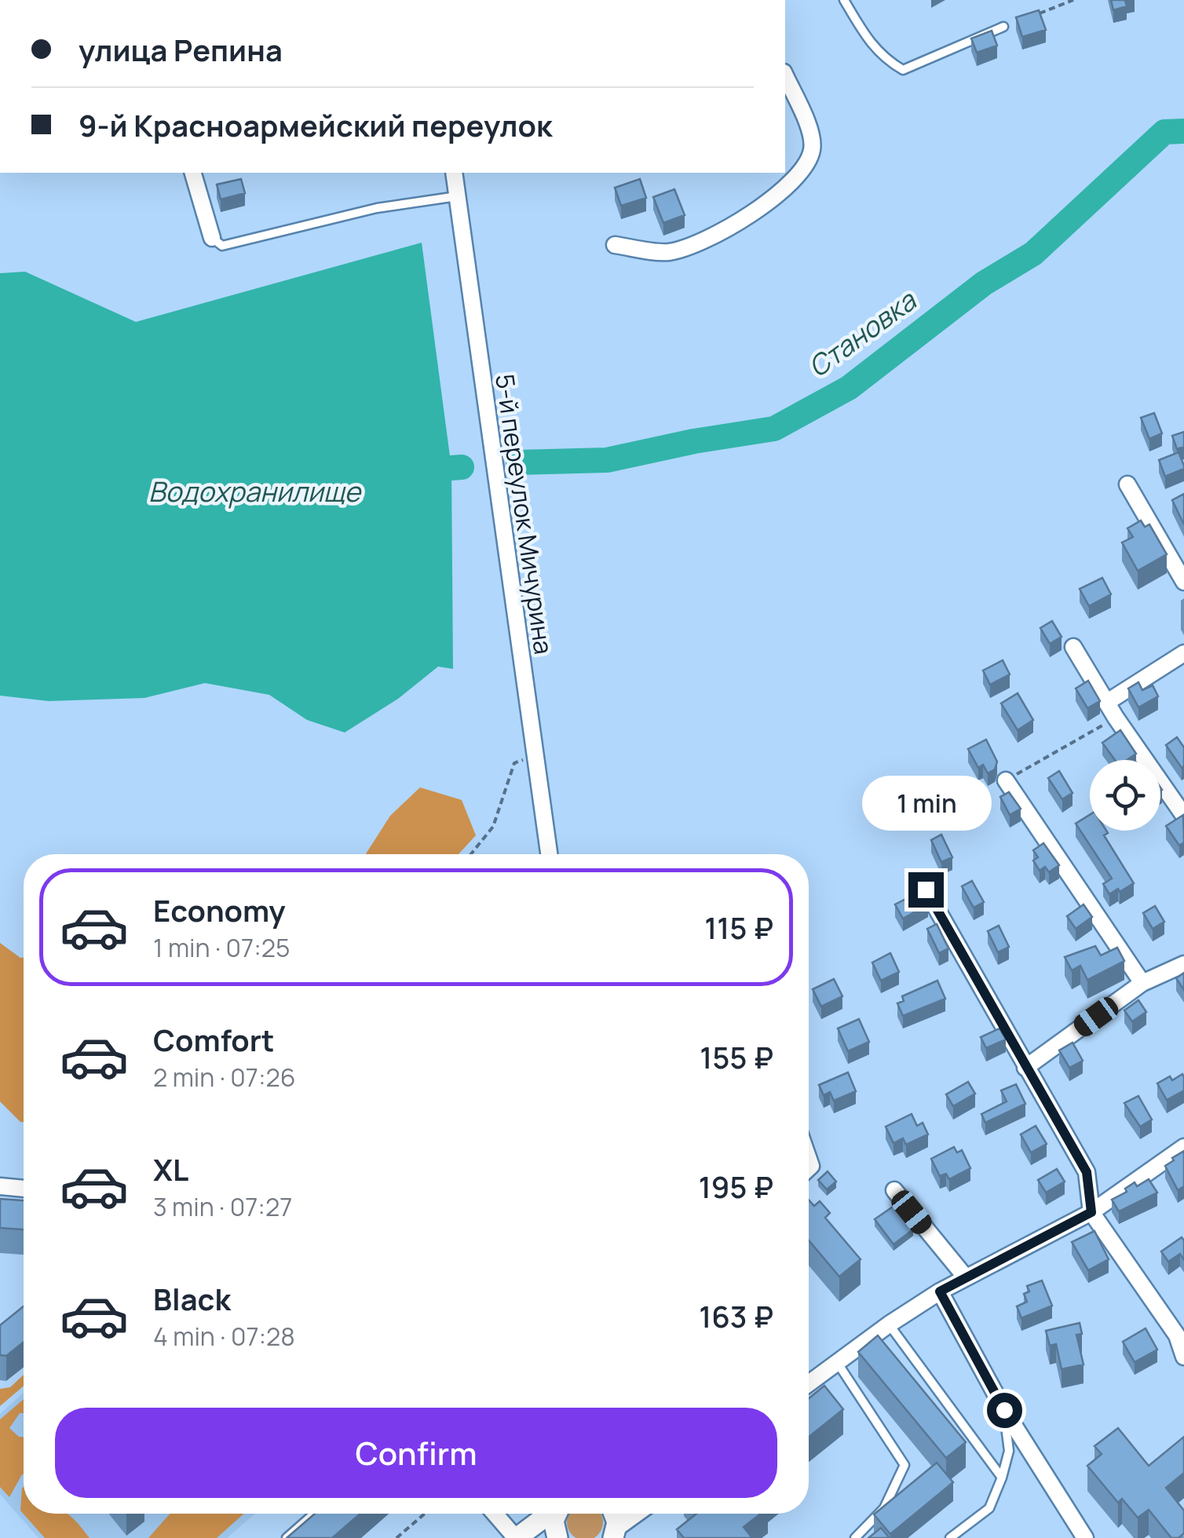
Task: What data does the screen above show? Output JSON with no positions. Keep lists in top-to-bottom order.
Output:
{
  "streets": {
    "street": ["5-й переулок Мичурина"]
  },
  "water": ["Становка", "Водохранилище"],
  "page": {
    "banner": ["улица Репина", "9-й Красноармейский переулок"],
    "bubble": "1 min",
    "list": [
      {
        "name": "Economy",
        "note": "1 min · 07:25",
        "value": "115 ₽"
      },
      {
        "name": "Comfort",
        "note": "2 min · 07:26",
        "value": "155 ₽"
      },
      {
        "name": "XL",
        "note": "3 min · 07:27",
        "value": "195 ₽"
      },
      {
        "name": "Black",
        "note": "4 min · 07:28",
        "value": "163 ₽"
      }
    ],
    "buttons": "Confirm"
  }
}
